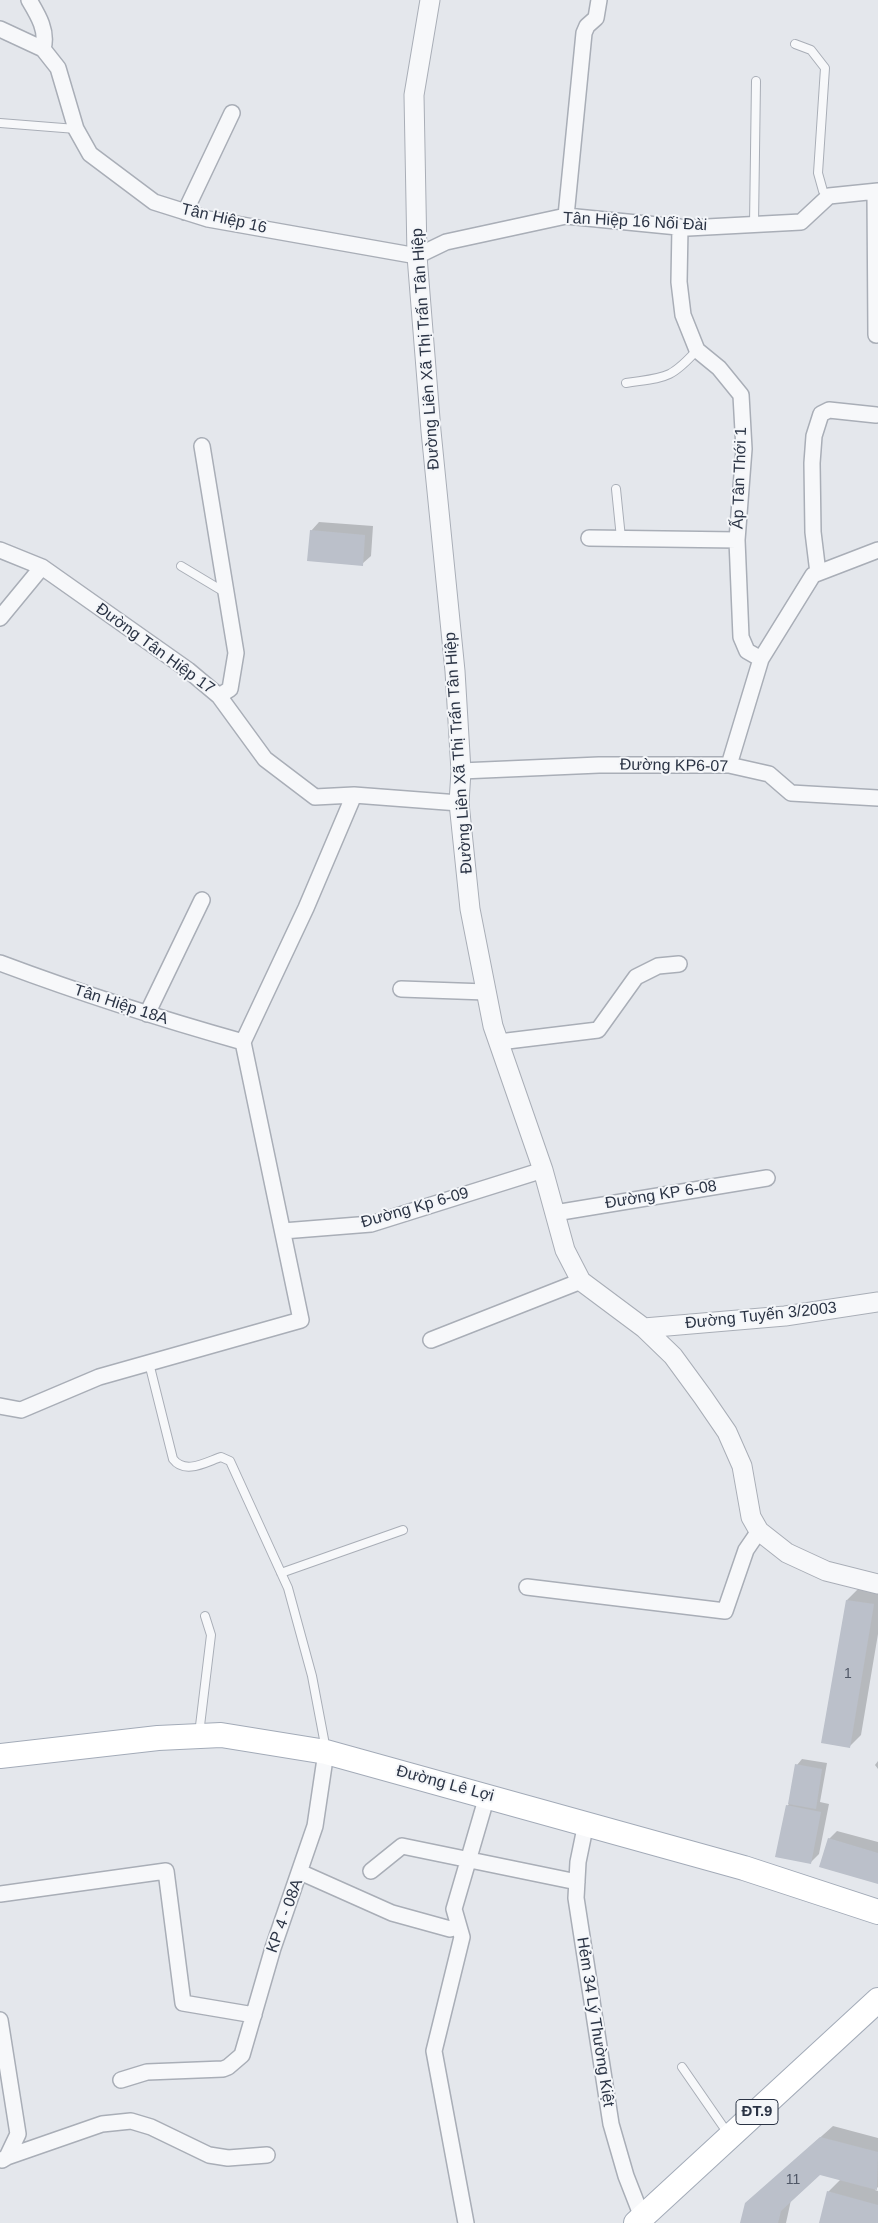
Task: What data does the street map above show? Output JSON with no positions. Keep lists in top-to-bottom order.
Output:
{
  "streets": {
    "main road": ["Đường Lê Lợi", "ĐT.9"],
    "street": [
      "Tân Hiệp 16",
      "Tân Hiệp 16 Nối Đài",
      "Đường Liên Xã Thị Trấn Tân Hiệp",
      "Ấp Tân Thới 1",
      "Đường Tân Hiệp 17",
      "Đường KP6-07",
      "Tân Hiệp 18A",
      "Đường KP 6-08",
      "Đường Kp 6-09",
      "Đường Tuyến 3/2003",
      "KP 4 - 08A",
      "Hẻm 34 Lý Thường Kiệt"
    ]
  },
  "crossings": [
    ["Tân Hiệp 16", "Tân Hiệp 16 Nối Đài"],
    ["Tân Hiệp 16", "Đường Liên Xã Thị Trấn Tân Hiệp"],
    ["Tân Hiệp 16 Nối Đài", "Đường Liên Xã Thị Trấn Tân Hiệp"],
    ["Tân Hiệp 16 Nối Đài", "Ấp Tân Thới 1"],
    ["Đường Liên Xã Thị Trấn Tân Hiệp", "Đường Tân Hiệp 17"],
    ["Đường Liên Xã Thị Trấn Tân Hiệp", "Đường KP6-07"],
    ["Đường Liên Xã Thị Trấn Tân Hiệp", "Đường KP 6-08"],
    ["Đường Liên Xã Thị Trấn Tân Hiệp", "Đường Kp 6-09"],
    ["Đường Liên Xã Thị Trấn Tân Hiệp", "Đường Tuyến 3/2003"],
    ["Đường Lê Lợi", "KP 4 - 08A"],
    ["Đường Lê Lợi", "Hẻm 34 Lý Thường Kiệt"],
    ["Hẻm 34 Lý Thường Kiệt", "ĐT.9"]
  ],
  "house_numbers": ["1", "11"]
}
